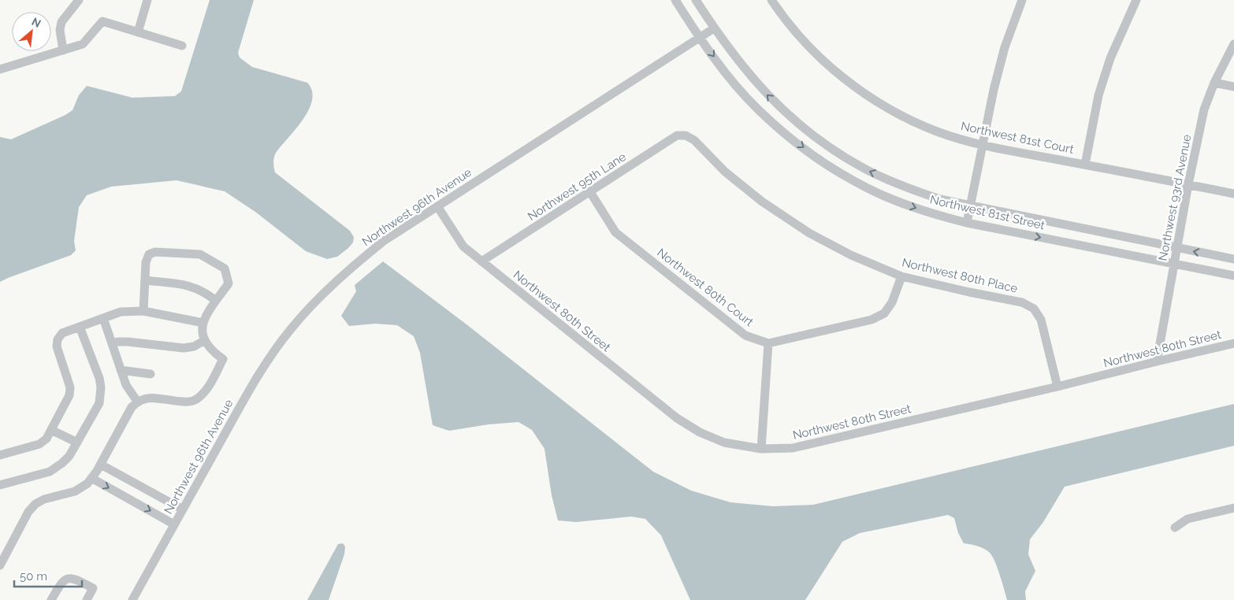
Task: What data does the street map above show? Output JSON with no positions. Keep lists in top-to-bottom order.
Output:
{
  "streets": {
    "street": [
      "Northwest 81st Court",
      "Northwest 95th Lane",
      "Northwest 93rd Avenue",
      "Northwest 96th Avenue",
      "Northwest 81st Street",
      "Northwest 80th Place",
      "Northwest 80th Court",
      "Northwest 80th Street"
    ]
  },
  "crossings": [
    ["Northwest 81st Court", "Northwest 93rd Avenue"],
    ["Northwest 95th Lane", "Northwest 80th Place"],
    ["Northwest 95th Lane", "Northwest 80th Court"],
    ["Northwest 95th Lane", "Northwest 80th Street"],
    ["Northwest 93rd Avenue", "Northwest 81st Street"],
    ["Northwest 93rd Avenue", "Northwest 80th Street"],
    ["Northwest 96th Avenue", "Northwest 81st Street"],
    ["Northwest 96th Avenue", "Northwest 80th Street"],
    ["Northwest 80th Place", "Northwest 80th Street"]
  ],
  "scale_bar": "50 m",
  "north": "top right"
}
